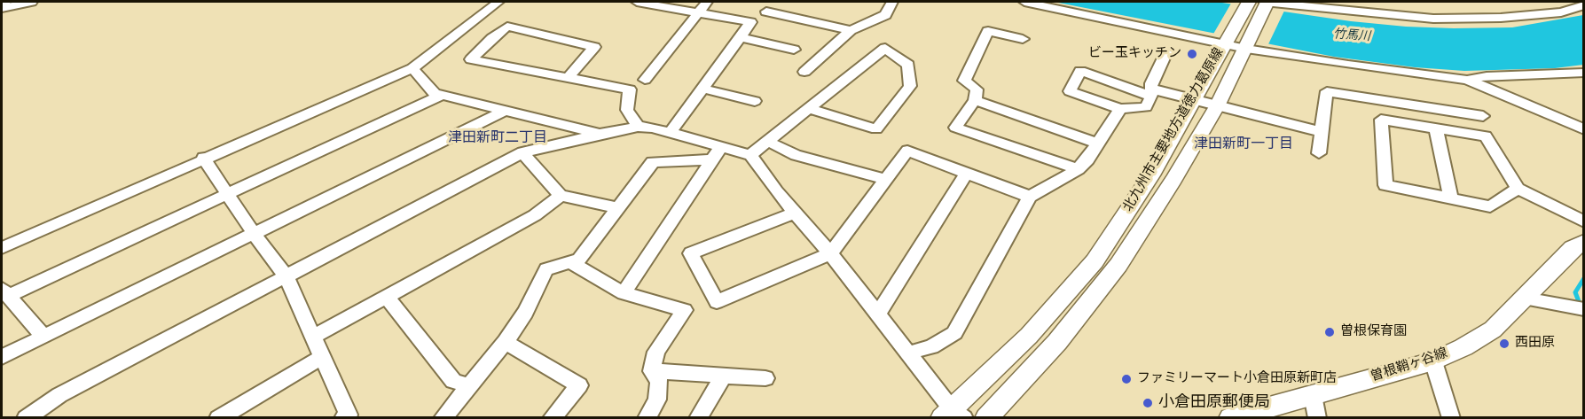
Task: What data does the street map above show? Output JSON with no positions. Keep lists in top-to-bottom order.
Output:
{
  "streets": {
    "main road": ["北九州市主要地方道徳力葛原線", "曽根鞘ヶ谷線"]
  },
  "districts": ["津田新町二丁目", "津田新町一丁目"],
  "water": ["竹馬川"],
  "places": [
    "ビー玉キッチン",
    "曽根保育園",
    "西田原",
    "ファミリーマート小倉田原新町店",
    "小倉田原郵便局"
  ]
}
